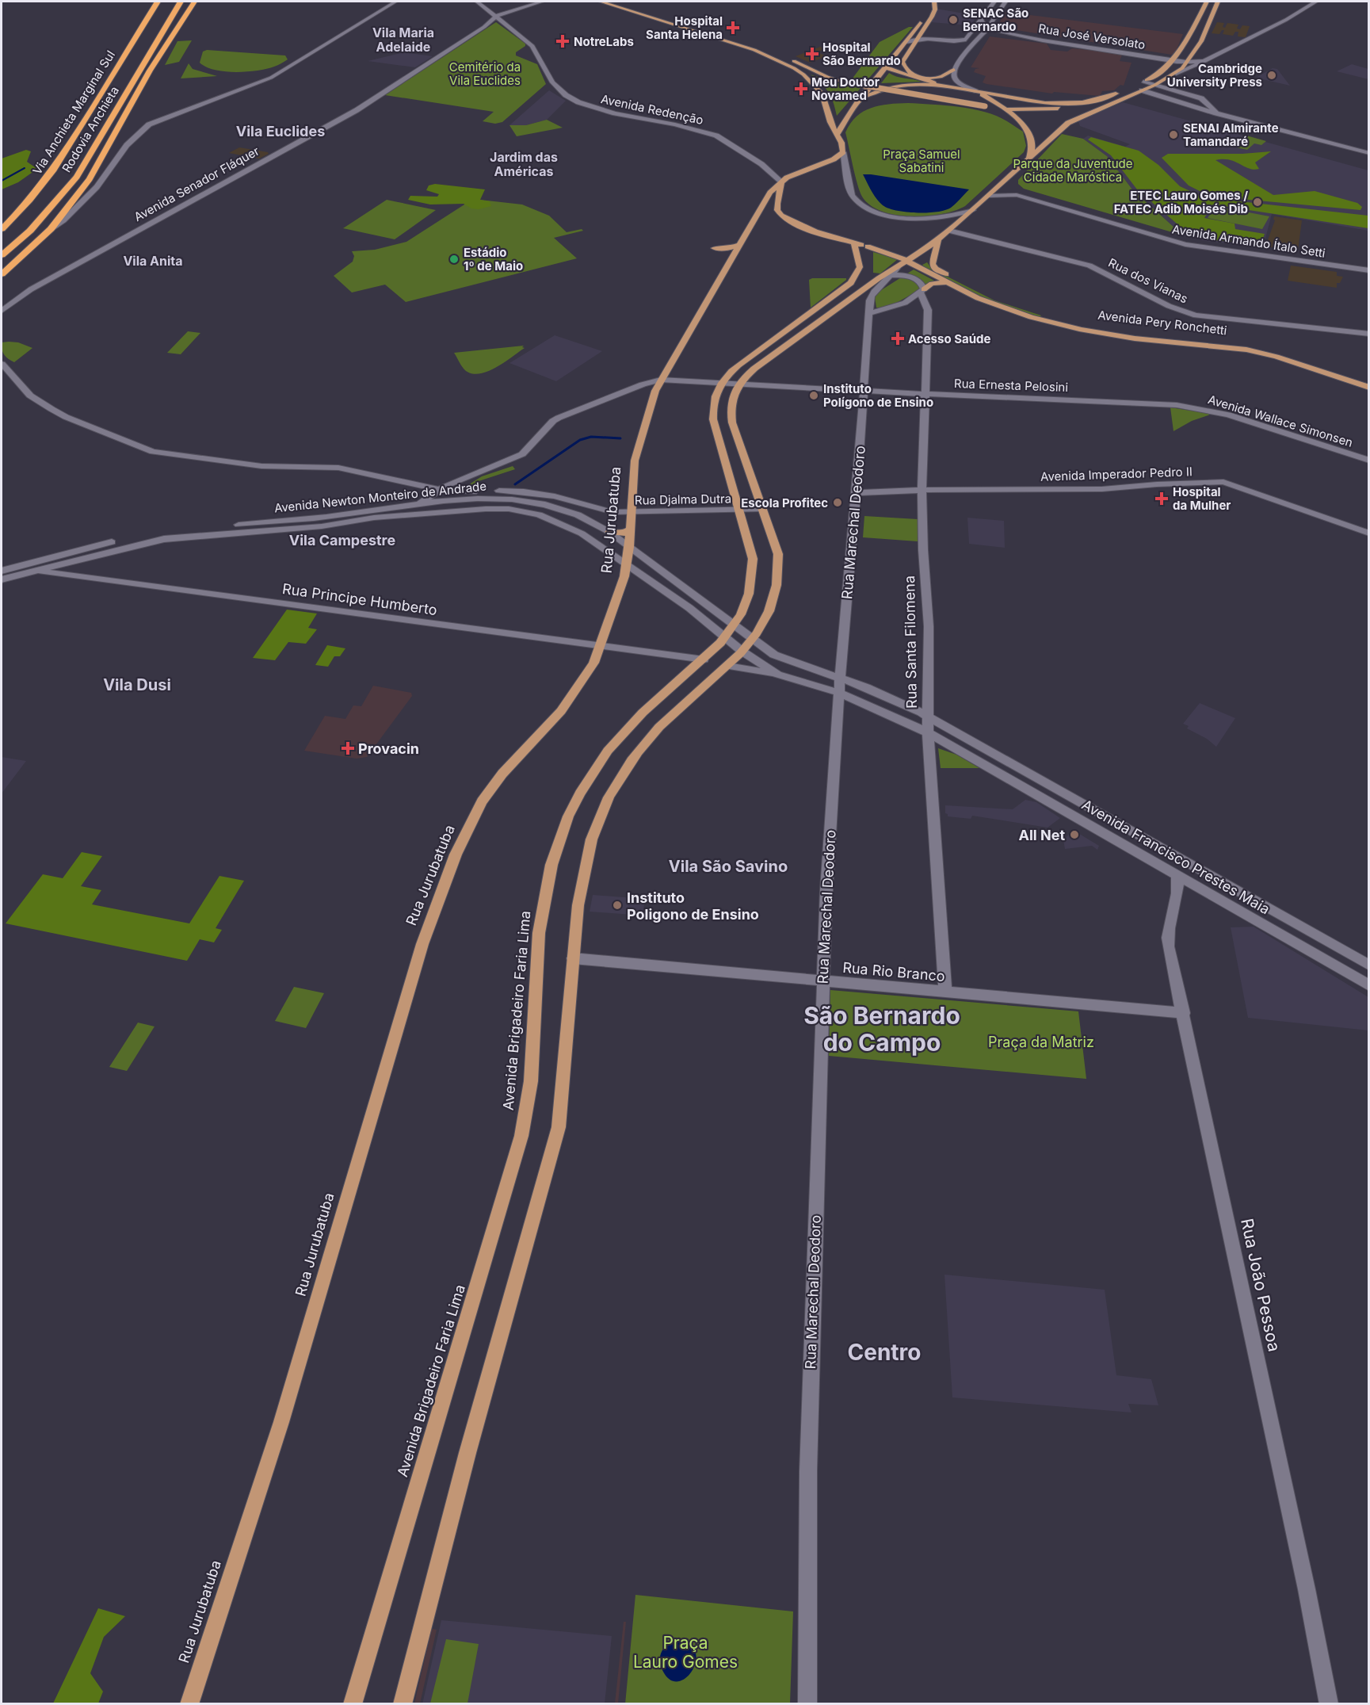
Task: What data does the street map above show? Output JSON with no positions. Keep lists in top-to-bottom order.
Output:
{
  "streets": {
    "highway": ["Via Anchieta Marginal Sul", "Rodovia Anchieta"],
    "main road": [
      "Avenida Pery Ronchetti",
      "Rua Jurubatuba",
      "Rua Marechal Deodoro",
      "Avenida Brigadeiro Faria Lima"
    ],
    "street": [
      "Rua José Versolato",
      "Avenida Redenção",
      "Avenida Senador Fláquer",
      "Avenida Armando Ítalo Setti",
      "Rua dos Vianas",
      "Rua Ernesta Pelosini",
      "Avenida Wallace Simonsen",
      "Avenida Imperador Pedro II",
      "Avenida Newton Monteiro de Andrade",
      "Rua Djalma Dutra",
      "Rua Principe Humberto",
      "Rua Santa Filomena",
      "Avenida Francisco Prestes Maia",
      "Rua Rio Branco",
      "Rua João Pessoa"
    ]
  },
  "crossings": [
    ["Avenida Redenção", "Avenida Senador Fláquer"],
    ["Avenida Redenção", "Rua Jurubatuba"],
    ["Avenida Armando Ítalo Setti", "Rua Jurubatuba"],
    ["Avenida Armando Ítalo Setti", "Rua Marechal Deodoro"],
    ["Rua dos Vianas", "Rua Marechal Deodoro"],
    ["Avenida Pery Ronchetti", "Rua Marechal Deodoro"],
    ["Rua Ernesta Pelosini", "Avenida Wallace Simonsen"],
    ["Rua Ernesta Pelosini", "Rua Jurubatuba"],
    ["Rua Ernesta Pelosini", "Rua Marechal Deodoro"],
    ["Rua Ernesta Pelosini", "Rua Santa Filomena"],
    ["Rua Ernesta Pelosini", "Avenida Brigadeiro Faria Lima"],
    ["Avenida Imperador Pedro II", "Rua Marechal Deodoro"],
    ["Avenida Imperador Pedro II", "Rua Santa Filomena"],
    ["Avenida Newton Monteiro de Andrade", "Rua Jurubatuba"],
    ["Avenida Newton Monteiro de Andrade", "Rua Principe Humberto"],
    ["Avenida Newton Monteiro de Andrade", "Avenida Francisco Prestes Maia"],
    ["Avenida Newton Monteiro de Andrade", "Avenida Brigadeiro Faria Lima"],
    ["Rua Djalma Dutra", "Rua Jurubatuba"],
    ["Rua Djalma Dutra", "Avenida Brigadeiro Faria Lima"],
    ["Rua Jurubatuba", "Rua Marechal Deodoro"],
    ["Rua Jurubatuba", "Rua Principe Humberto"],
    ["Rua Marechal Deodoro", "Avenida Francisco Prestes Maia"],
    ["Rua Marechal Deodoro", "Rua Rio Branco"],
    ["Rua Principe Humberto", "Avenida Brigadeiro Faria Lima"],
    ["Rua Santa Filomena", "Avenida Francisco Prestes Maia"],
    ["Rua Santa Filomena", "Rua Rio Branco"],
    ["Avenida Francisco Prestes Maia", "Rua João Pessoa"],
    ["Rua Rio Branco", "Rua João Pessoa"]
  ],
  "districts": [
    "Vila Maria Adelaide",
    "Vila Euclides",
    "Jardim das Américas",
    "Vila Anita",
    "Vila Campestre",
    "Vila Dusi",
    "Vila São Savino",
    "São Bernardo do Campo",
    "Centro"
  ],
  "parks": [
    "Cemitério da Vila Euclides",
    "Praça Samuel Sabatini",
    "Parque da Juventude Cidade Maróstica",
    "Praça da Matriz",
    "Praça Lauro Gomes"
  ],
  "places": {
    "other": [
      "SENAC São Bernardo",
      "Cambridge University Press",
      "SENAI Almirante Tamandaré",
      "ETEC Lauro Gomes / FATEC Adib Moisés Dib",
      "Estádio 1º de Maio",
      "Instituto Polígono de Ensino",
      "Escola Profitec",
      "All Net",
      "Instituto Poligono de Ensino"
    ],
    "health": [
      "Hospital Santa Helena",
      "NotreLabs",
      "Hospital São Bernardo",
      "Meu Doutor Novamed",
      "Acesso Saúde",
      "Hospital da Mulher",
      "Provacin"
    ]
  }
}
